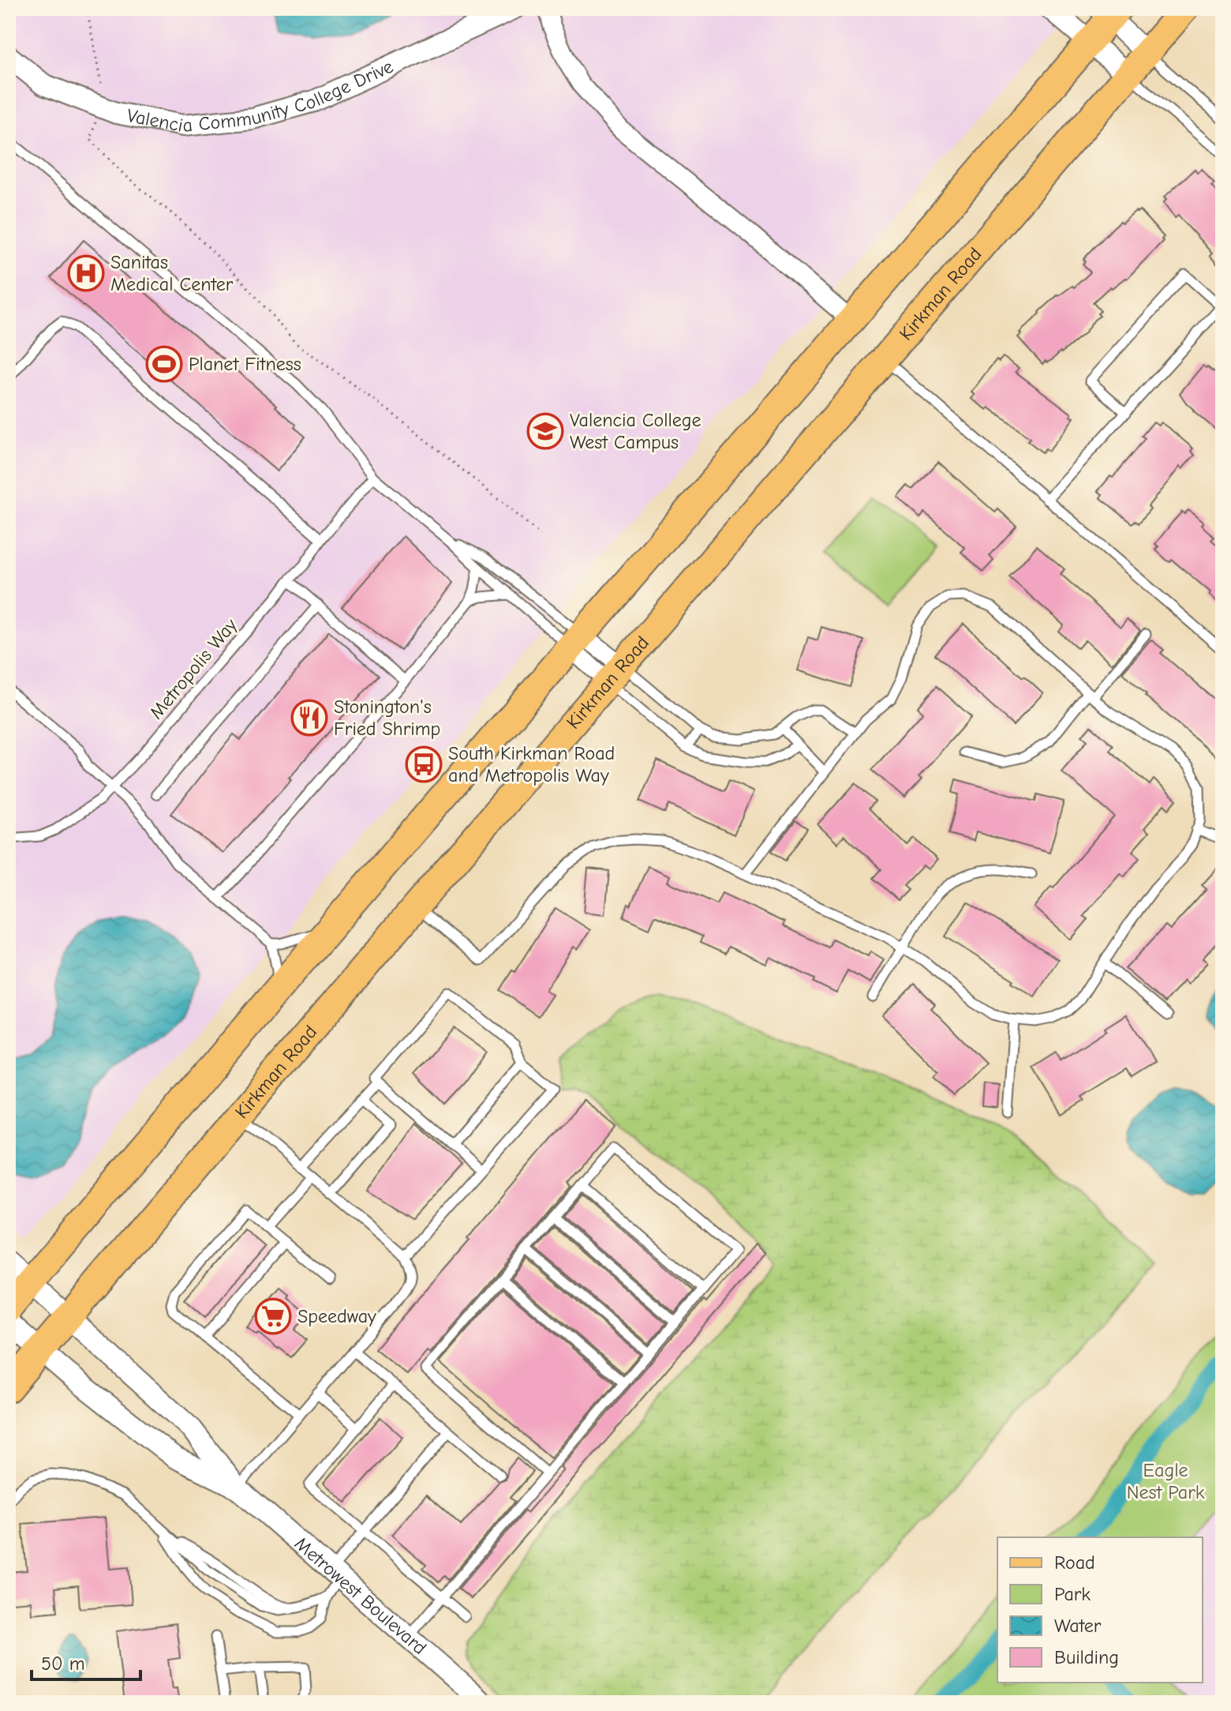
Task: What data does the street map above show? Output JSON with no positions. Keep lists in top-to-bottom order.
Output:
{
  "streets": {
    "main road": ["Kirkman Road"],
    "street": ["Valencia Community College Drive", "Metrowest Boulevard"],
    "lane": ["Metropolis Way"]
  },
  "crossings": [
    ["Kirkman Road", "Metrowest Boulevard"]
  ],
  "parks": ["Eagle Nest Park"],
  "places": {
    "hospital": ["Sanitas Medical Center"],
    "sports": ["Planet Fitness"],
    "school or university": ["Valencia College West Campus"],
    "restaurant": ["Stonington's Fried Shrimp"],
    "bus stop": ["South Kirkman Road and Metropolis Way"],
    "supermarket": ["Speedway"]
  },
  "legend": [
    "Road",
    "Park",
    "Water",
    "Building"
  ],
  "scale_bar": "50 m"
}
